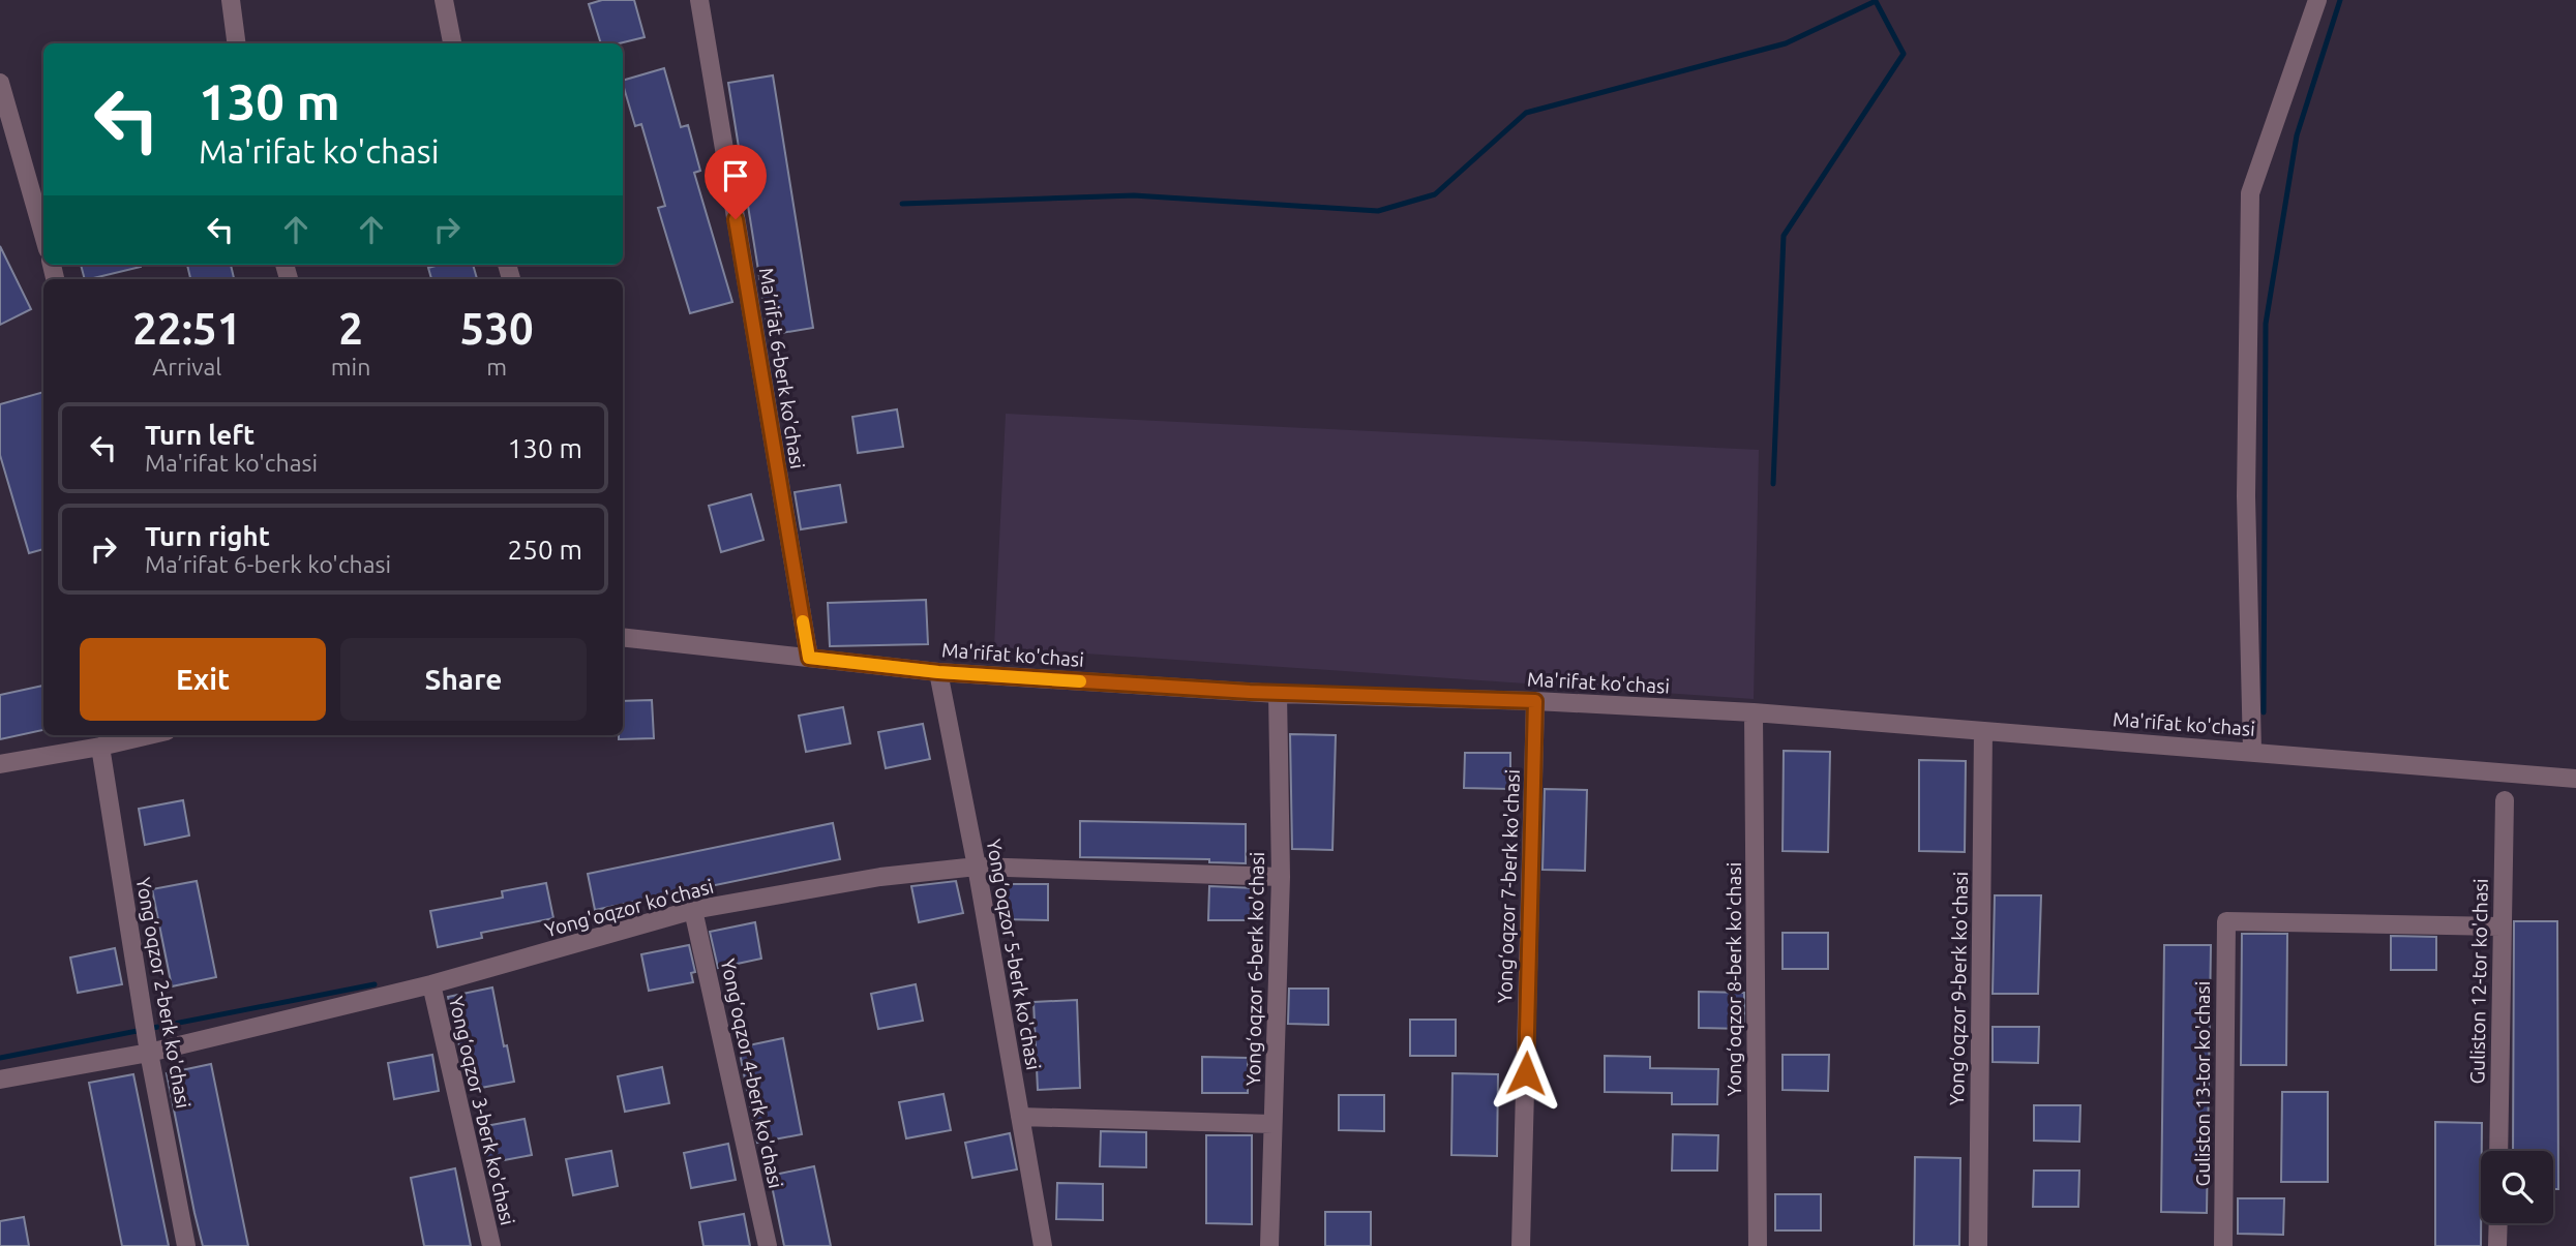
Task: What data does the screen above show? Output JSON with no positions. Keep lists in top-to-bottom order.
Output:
{
  "streets": {
    "street": [
      "Ma’rifat 6-berk ko'chasi",
      "Ma'rifat ko'chasi",
      "Yong‘oqzor 7-berk ko'chasi",
      "Yong'oqzor ko'chasi",
      "Yong‘oqzor 5-berk ko'chasi",
      "Yong‘oqzor 6-berk ko'chasi",
      "Yong‘oqzor 8-berk ko'chasi",
      "Guliston 12-tor ko'chasi",
      "Yong‘oqzor 9-berk ko'chasi",
      "Yong‘oqzor 2-berk ko'chasi",
      "Yong‘oqzor 4-berk ko'chasi",
      "Guliston 13-tor ko'chasi",
      "Yong‘oqzor 3-berk ko'chasi"
    ]
  },
  "crossings": [
    ["Ma’rifat 6-berk ko'chasi", "Ma'rifat ko'chasi"],
    ["Ma'rifat ko'chasi", "Yong‘oqzor 7-berk ko'chasi"],
    ["Ma'rifat ko'chasi", "Yong‘oqzor 5-berk ko'chasi"],
    ["Ma'rifat ko'chasi", "Yong‘oqzor 6-berk ko'chasi"],
    ["Ma'rifat ko'chasi", "Yong‘oqzor 8-berk ko'chasi"],
    ["Ma'rifat ko'chasi", "Yong‘oqzor 9-berk ko'chasi"],
    ["Yong'oqzor ko'chasi", "Yong‘oqzor 5-berk ko'chasi"],
    ["Yong'oqzor ko'chasi", "Yong‘oqzor 6-berk ko'chasi"],
    ["Yong'oqzor ko'chasi", "Yong‘oqzor 2-berk ko'chasi"],
    ["Yong'oqzor ko'chasi", "Yong‘oqzor 4-berk ko'chasi"],
    ["Yong'oqzor ko'chasi", "Yong‘oqzor 3-berk ko'chasi"],
    ["Guliston 12-tor ko'chasi", "Guliston 13-tor ko'chasi"]
  ],
  "page": {
    "turn": ["130 m", "Ma'rifat ko'chasi"],
    "eta": [
      "22:51",
      "Arrival",
      "2",
      "min",
      "530",
      "m"
    ],
    "list": [
      {
        "name": "Turn left",
        "note": "Ma'rifat ko'chasi",
        "value": "130 m"
      },
      {
        "name": "Turn right",
        "note": "Ma’rifat 6-berk ko'chasi",
        "value": "250 m"
      }
    ],
    "buttons": ["Exit", "Share"]
  }
}
